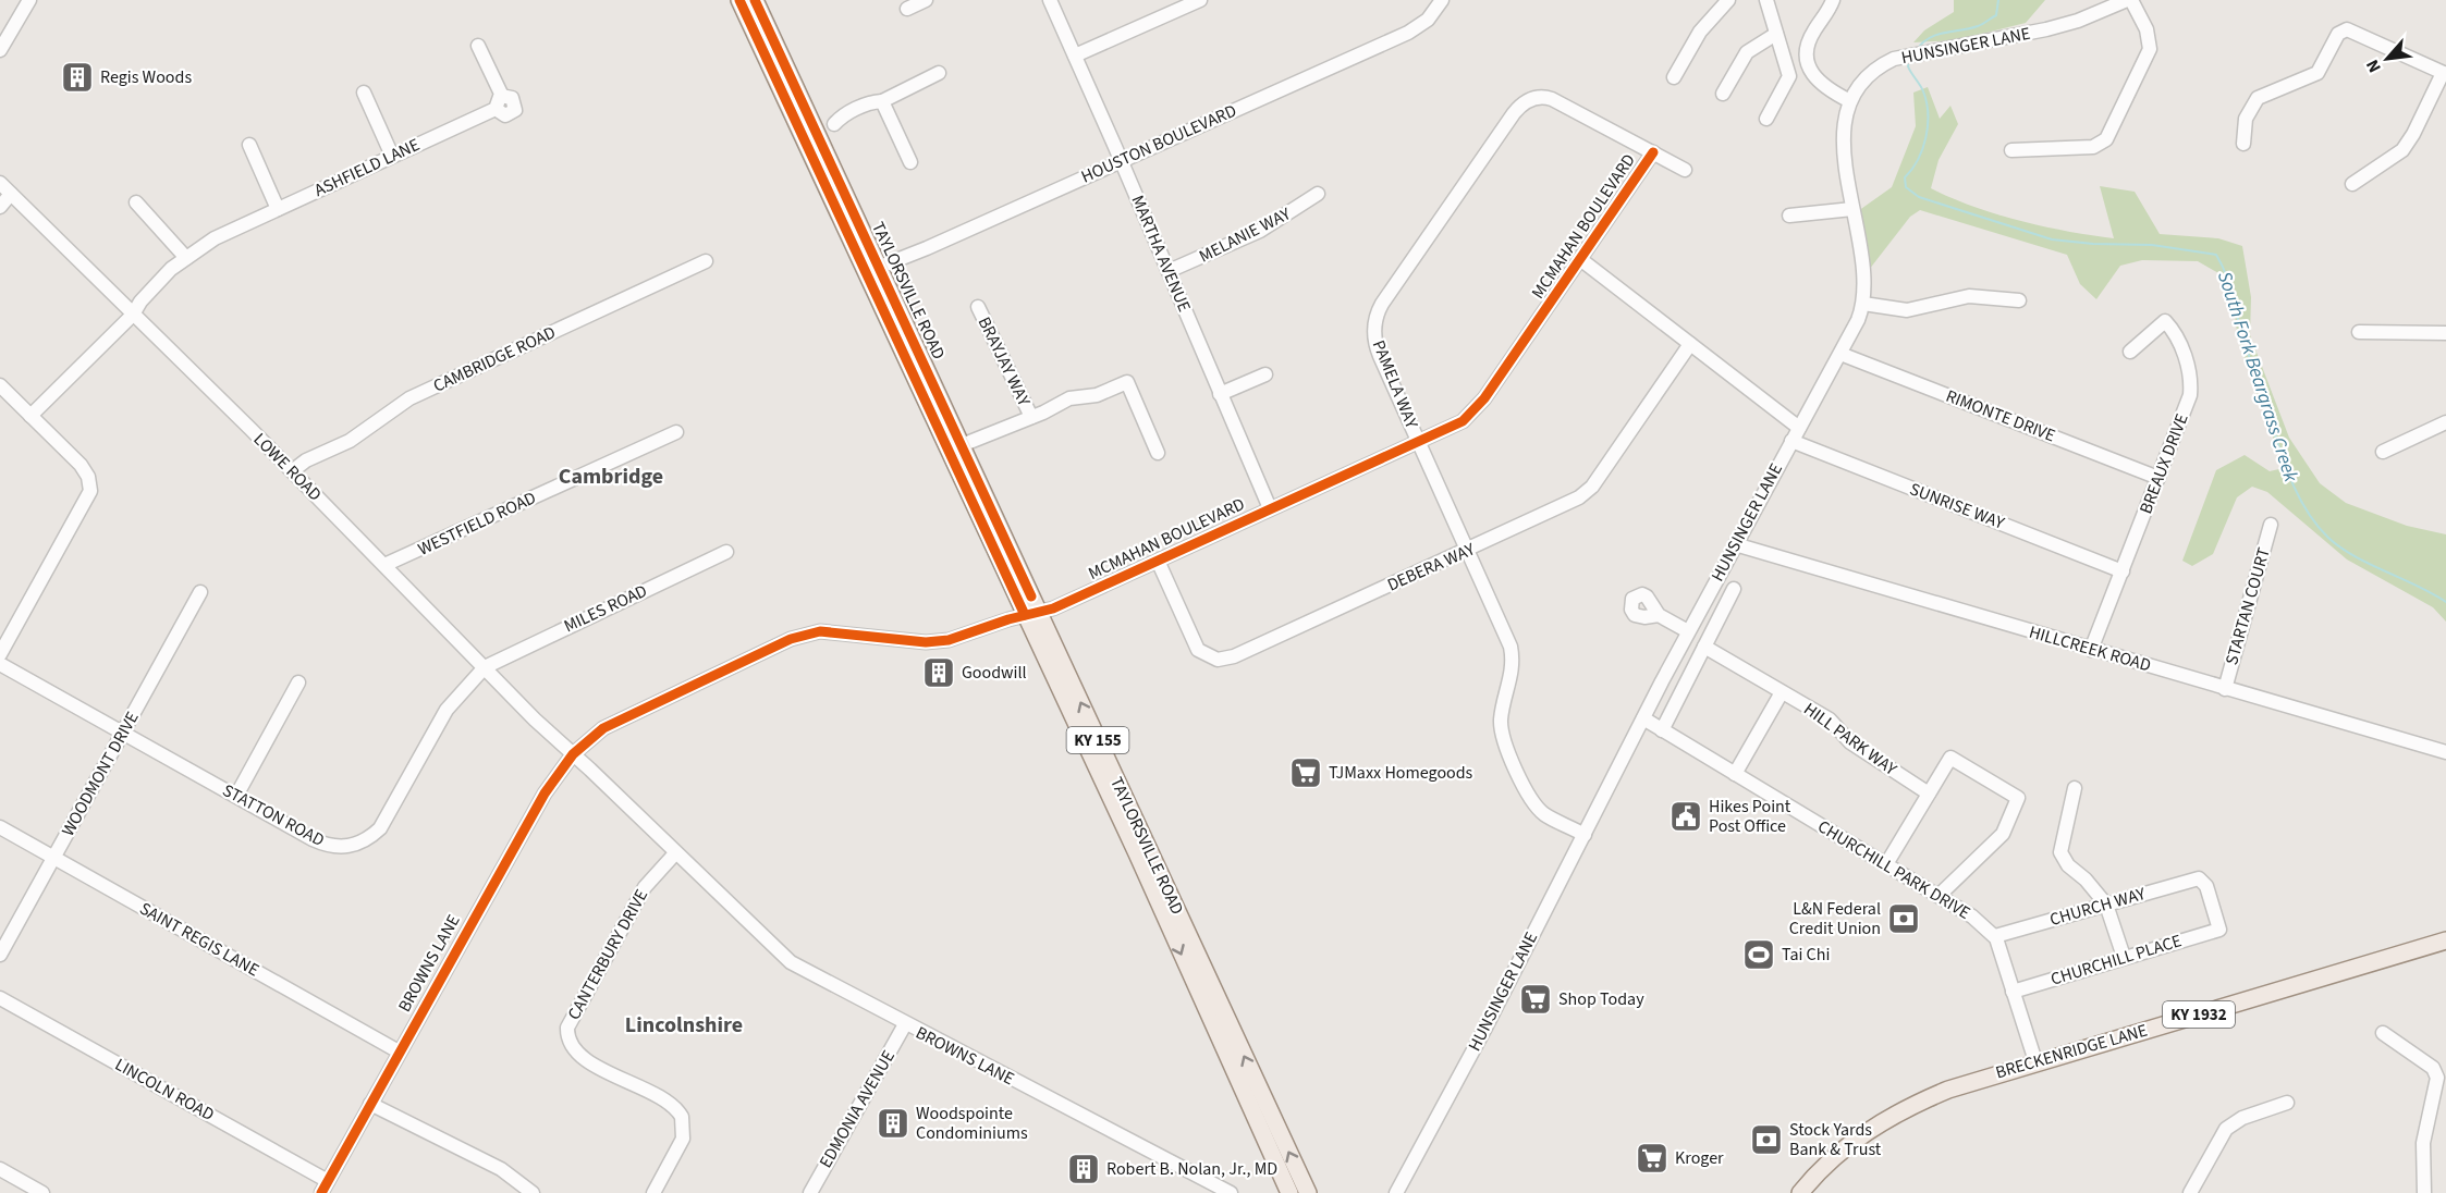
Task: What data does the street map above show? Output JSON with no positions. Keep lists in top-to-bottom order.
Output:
{
  "streets": {
    "main road": [
      "TAYLORSVILLE ROAD",
      "KY 155",
      "KY 1932",
      "BRECKENRIDGE LANE"
    ],
    "street": [
      "HUNSINGER LANE",
      "HOUSTON BOULEVARD",
      "ASHFIELD LANE",
      "MCMAHAN BOULEVARD",
      "MELANIE WAY",
      "MARTHA AVENUE",
      "CAMBRIDGE ROAD",
      "BRAYJAY WAY",
      "PAMELA WAY",
      "RIMONTE DRIVE",
      "BREAUX DRIVE",
      "LOWE ROAD",
      "SUNRISE WAY",
      "WESTFIELD ROAD",
      "DEBERA WAY",
      "STARTAN COURT",
      "MILES ROAD",
      "HILLCREEK ROAD",
      "HILL PARK WAY",
      "WOODMONT DRIVE",
      "STATTON ROAD",
      "CHURCHILL PARK DRIVE",
      "CHURCH WAY",
      "SAINT REGIS LANE",
      "CANTERBURY DRIVE",
      "CHURCHILL PLACE",
      "BROWNS LANE",
      "LINCOLN ROAD",
      "EDMONIA AVENUE"
    ]
  },
  "crossings": [
    ["HUNSINGER LANE", "PAMELA WAY"],
    ["HUNSINGER LANE", "RIMONTE DRIVE"],
    ["HUNSINGER LANE", "SUNRISE WAY"],
    ["HUNSINGER LANE", "HILLCREEK ROAD"],
    ["HUNSINGER LANE", "CHURCHILL PARK DRIVE"],
    ["HOUSTON BOULEVARD", "MARTHA AVENUE"],
    ["HOUSTON BOULEVARD", "TAYLORSVILLE ROAD"],
    ["ASHFIELD LANE", "LOWE ROAD"],
    ["MCMAHAN BOULEVARD", "MARTHA AVENUE"],
    ["MCMAHAN BOULEVARD", "TAYLORSVILLE ROAD"],
    ["MCMAHAN BOULEVARD", "PAMELA WAY"],
    ["MCMAHAN BOULEVARD", "LOWE ROAD"],
    ["MCMAHAN BOULEVARD", "DEBERA WAY"],
    ["MCMAHAN BOULEVARD", "BROWNS LANE"],
    ["MELANIE WAY", "MARTHA AVENUE"],
    ["CAMBRIDGE ROAD", "LOWE ROAD"],
    ["PAMELA WAY", "DEBERA WAY"],
    ["RIMONTE DRIVE", "BREAUX DRIVE"],
    ["BREAUX DRIVE", "SUNRISE WAY"],
    ["BREAUX DRIVE", "HILLCREEK ROAD"],
    ["LOWE ROAD", "WESTFIELD ROAD"],
    ["LOWE ROAD", "MILES ROAD"],
    ["LOWE ROAD", "STATTON ROAD"],
    ["LOWE ROAD", "BROWNS LANE"],
    ["STARTAN COURT", "HILLCREEK ROAD"],
    ["MILES ROAD", "STATTON ROAD"],
    ["WOODMONT DRIVE", "STATTON ROAD"],
    ["WOODMONT DRIVE", "SAINT REGIS LANE"],
    ["CHURCHILL PARK DRIVE", "CHURCH WAY"],
    ["CHURCH WAY", "CHURCHILL PLACE"],
    ["SAINT REGIS LANE", "BROWNS LANE"],
    ["CANTERBURY DRIVE", "BROWNS LANE"],
    ["BROWNS LANE", "LINCOLN ROAD"],
    ["BROWNS LANE", "EDMONIA AVENUE"]
  ],
  "districts": ["Cambridge", "Lincolnshire"],
  "water": ["South Fork Beargrass Creek"],
  "places": {
    "building": [
      "Regis Woods",
      "Goodwill",
      "Woodspointe Condominiums",
      "Robert B. Nolan, Jr., MD"
    ],
    "supermarket": ["TJMaxx Homegoods", "Shop Today", "Kroger"],
    "public building": ["Hikes Point Post Office"],
    "bank": ["L&N Federal Credit Union", "Stock Yards Bank & Trust"],
    "sports": ["Tai Chi"]
  },
  "north": "bottom left"
}
